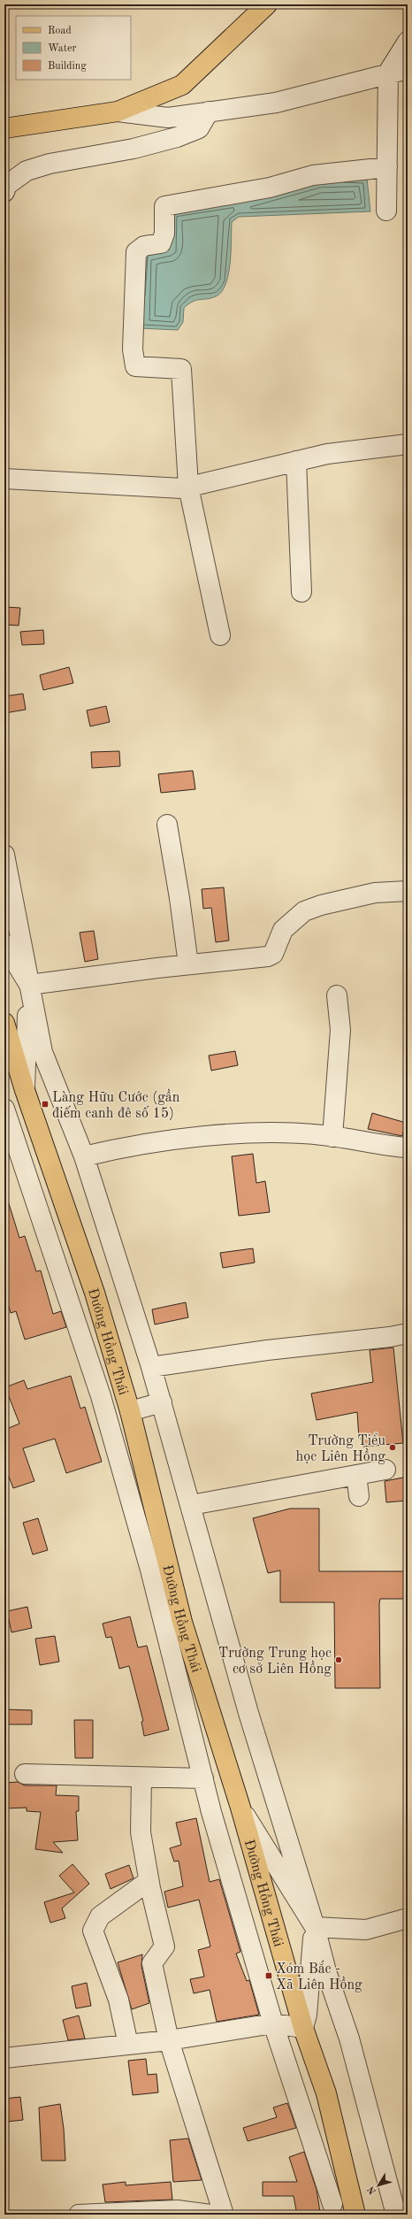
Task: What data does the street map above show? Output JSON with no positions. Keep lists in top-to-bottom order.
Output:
{
  "streets": {
    "main road": ["Đường Hồng Thái"]
  },
  "places": {
    "transit": ["Làng Hữu Cước (gần điếm canh đê số 15)", "Xóm Bắc - Xã Liên Hồng"],
    "other": ["Trường Tiểu học Liên Hồng", "Trường Trung học cơ sở Liên Hồng"]
  },
  "legend": ["Road", "Water", "Building"],
  "north": "bottom left"
}
